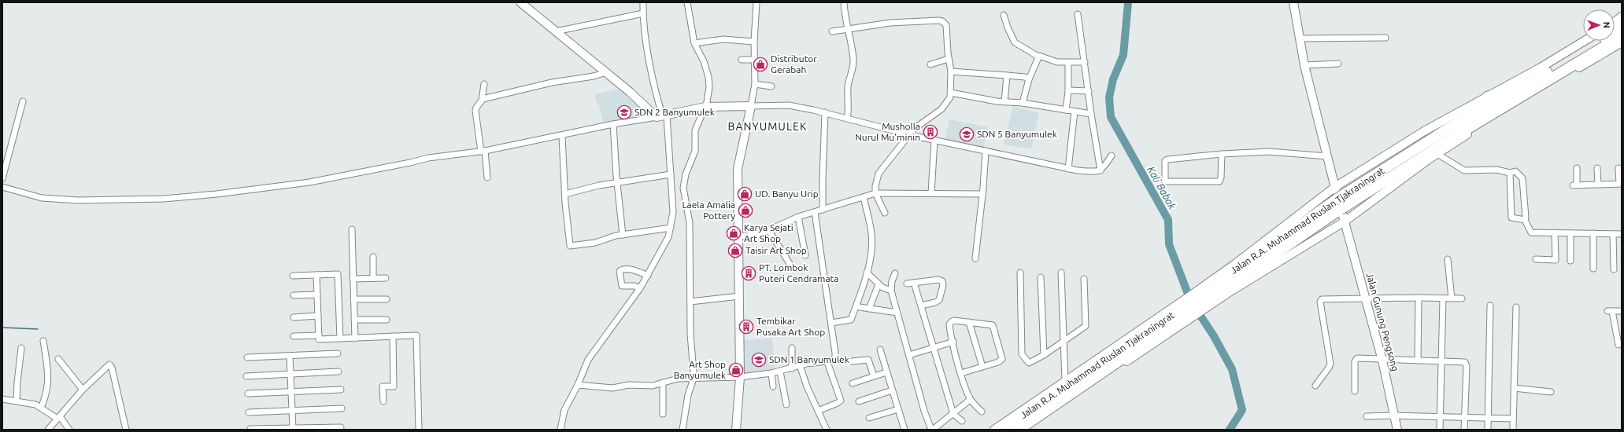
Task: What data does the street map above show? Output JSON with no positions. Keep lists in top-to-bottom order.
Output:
{
  "streets": {
    "highway": ["Jalan R.A. Muhammad Ruslan Tjakraningrat"],
    "street": ["Jalan Gunung Pengsong"]
  },
  "crossings": [
    ["Jalan R.A. Muhammad Ruslan Tjakraningrat", "Jalan Gunung Pengsong"]
  ],
  "districts": ["BANYUMULEK"],
  "water": ["Kali Babak"],
  "places": {
    "shop": [
      "Distributor Gerabah",
      "UD. Banyu Urip",
      "Laela Amalia Pottery",
      "Karya Sejati Art Shop",
      "Taisir Art Shop",
      "Art Shop Banyumulek"
    ],
    "school or university": ["SDN 2 Banyumulek", "SDN 5 Banyumulek", "SDN 1 Banyumulek"],
    "building": ["Musholla Nurul Mu'minin", "PT. Lombok Puteri Cendramata", "Tembikar Pusaka Art Shop"]
  },
  "north": "right"
}
